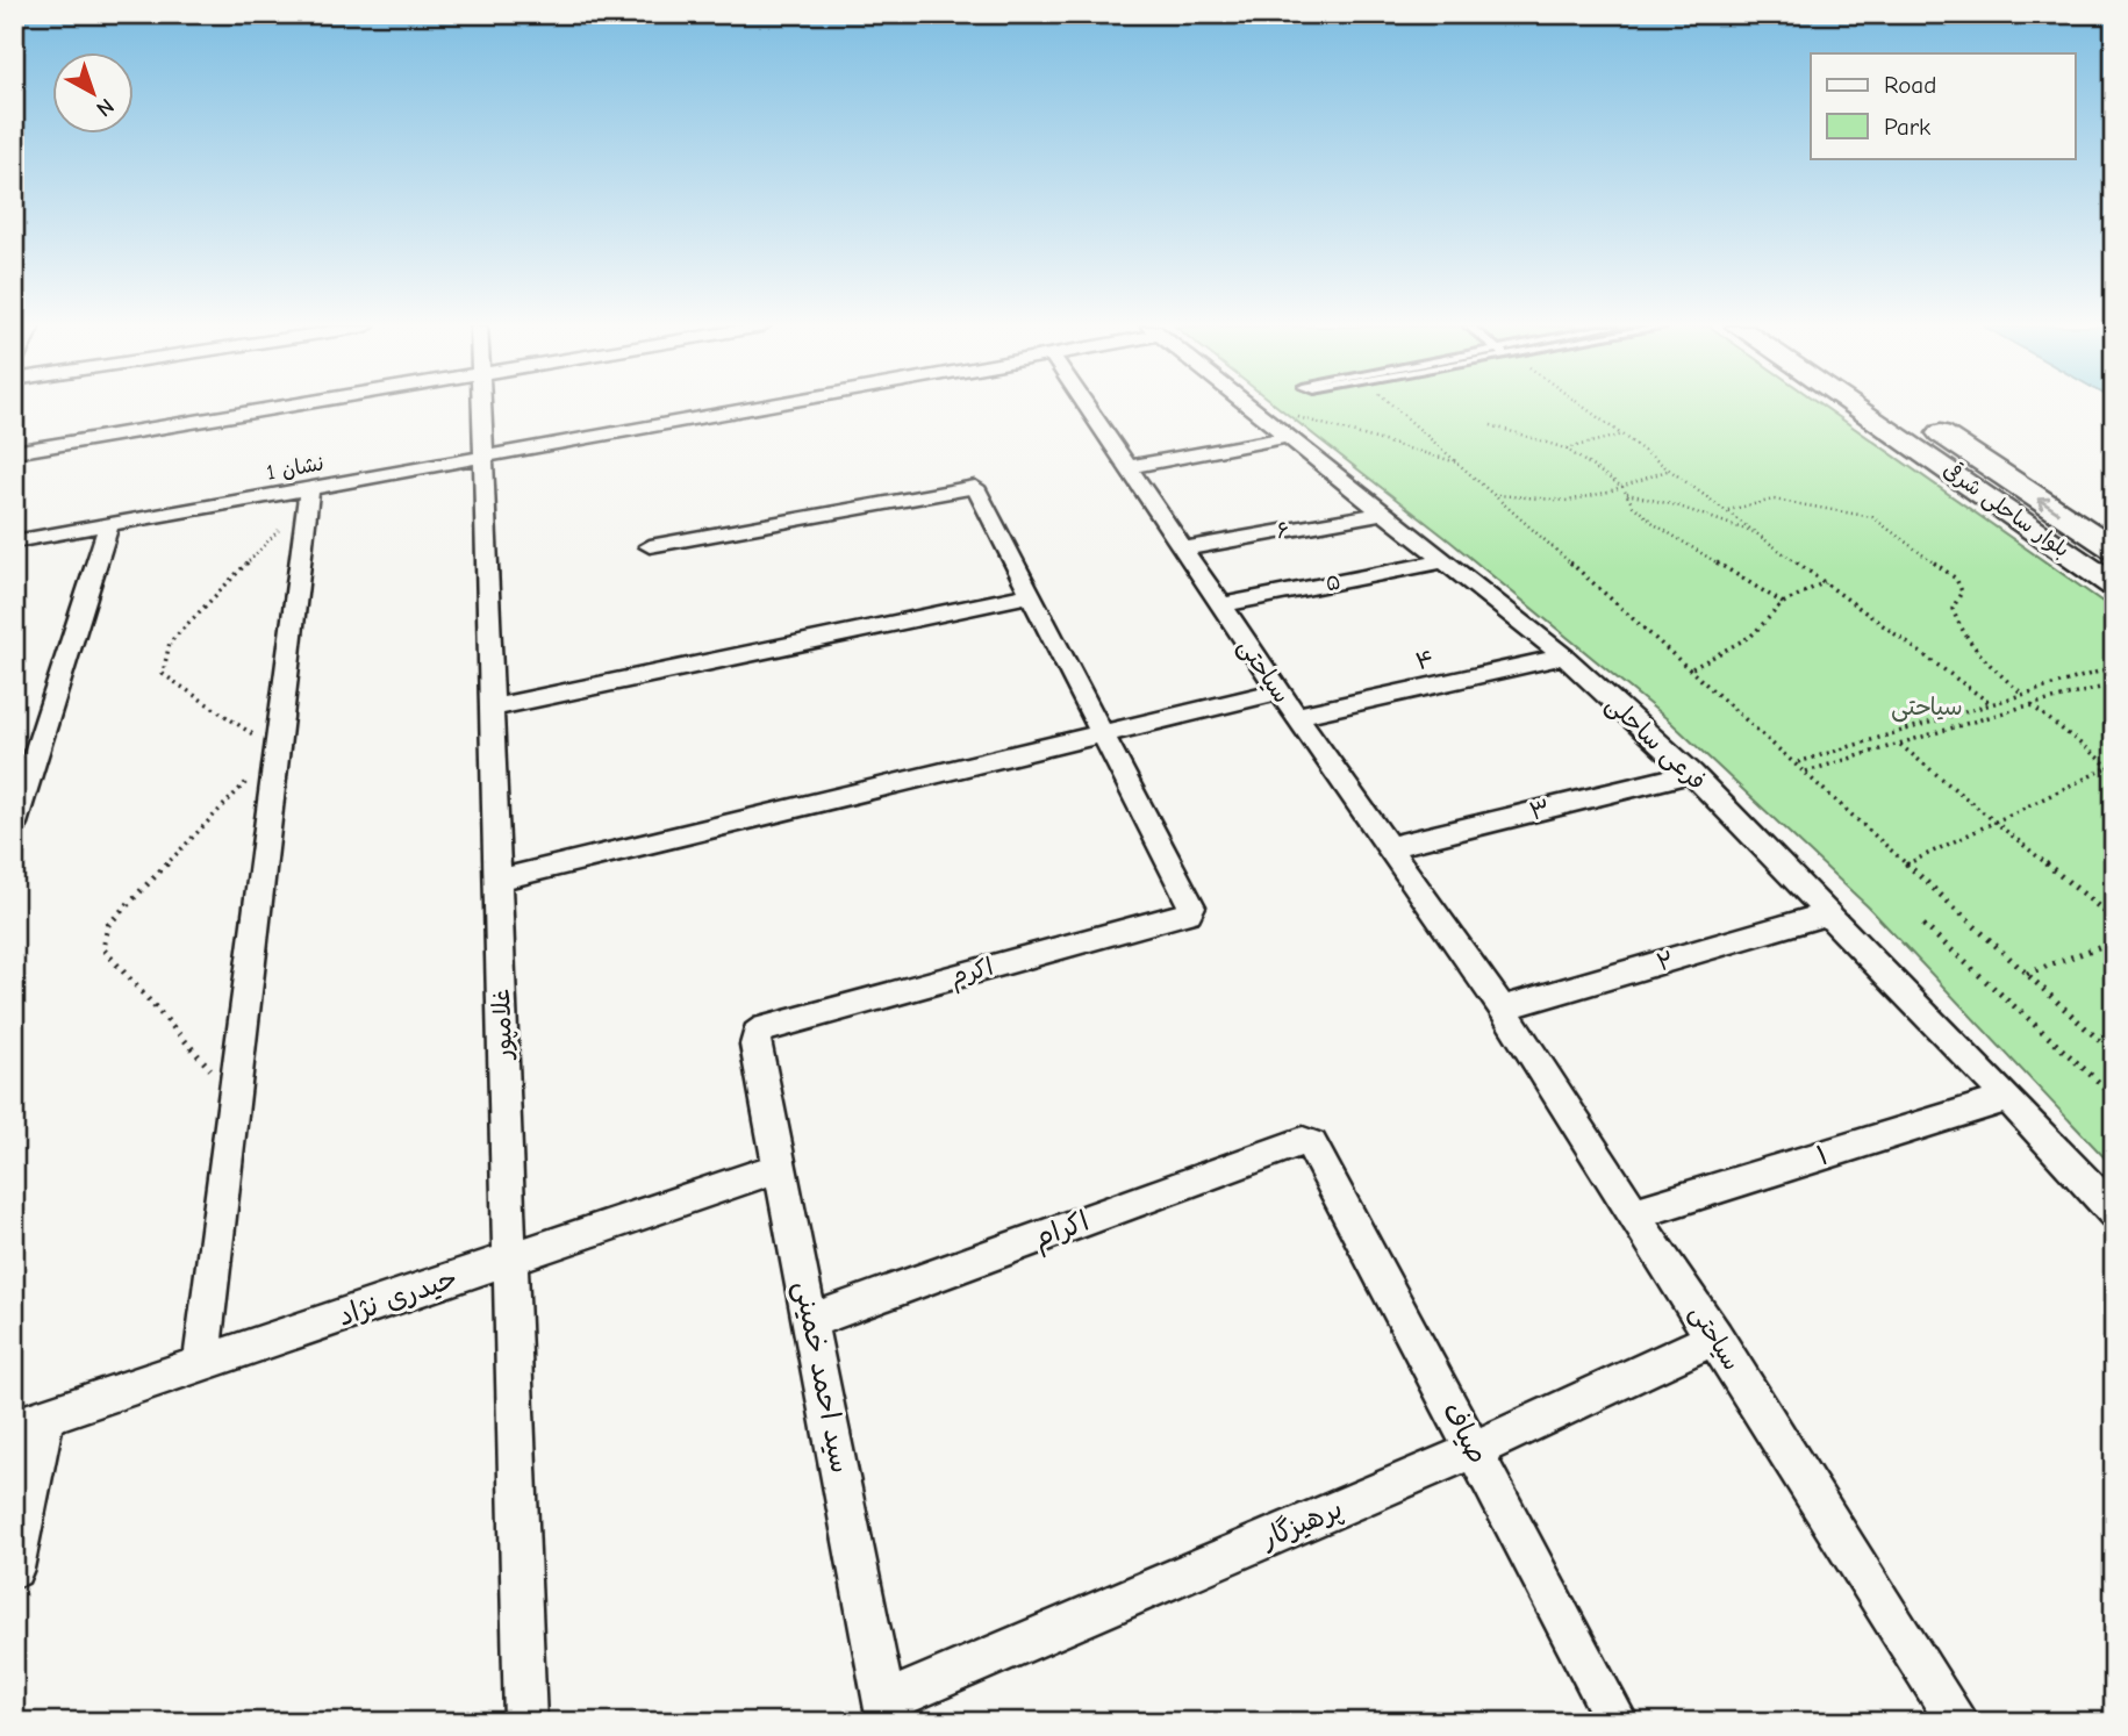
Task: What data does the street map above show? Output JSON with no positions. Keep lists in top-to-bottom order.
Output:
{
  "streets": {
    "main road": ["بلوار ساحلی شرقی"],
    "street": [
      "نشان 1",
      "۶",
      "۵",
      "۴",
      "سیاحتی",
      "فرعی ساحلی",
      "۳",
      "۲",
      "اکرم",
      "غلامپور",
      "۱",
      "اکرام",
      "حیدری نژاد",
      "سید احمد خمینی",
      "صیاف",
      "پرهیزگار"
    ]
  },
  "crossings": [
    ["نشان 1", "غلامپور"],
    ["۶", "سیاحتی"],
    ["۶", "فرعی ساحلی"],
    ["۵", "سیاحتی"],
    ["۵", "فرعی ساحلی"],
    ["۴", "سیاحتی"],
    ["۴", "فرعی ساحلی"],
    ["۴", "اکرم"],
    ["۴", "غلامپور"],
    ["سیاحتی", "۳"],
    ["سیاحتی", "۲"],
    ["سیاحتی", "۱"],
    ["سیاحتی", "پرهیزگار"],
    ["فرعی ساحلی", "۳"],
    ["فرعی ساحلی", "۲"],
    ["فرعی ساحلی", "۱"],
    ["اکرم", "سید احمد خمینی"],
    ["غلامپور", "حیدری نژاد"],
    ["اکرام", "سید احمد خمینی"],
    ["اکرام", "صیاف"],
    ["حیدری نژاد", "سید احمد خمینی"],
    ["سید احمد خمینی", "پرهیزگار"],
    ["صیاف", "پرهیزگار"]
  ],
  "parks": ["سیاحتی"],
  "legend": ["Road", "Park"],
  "north": "bottom right"
}
